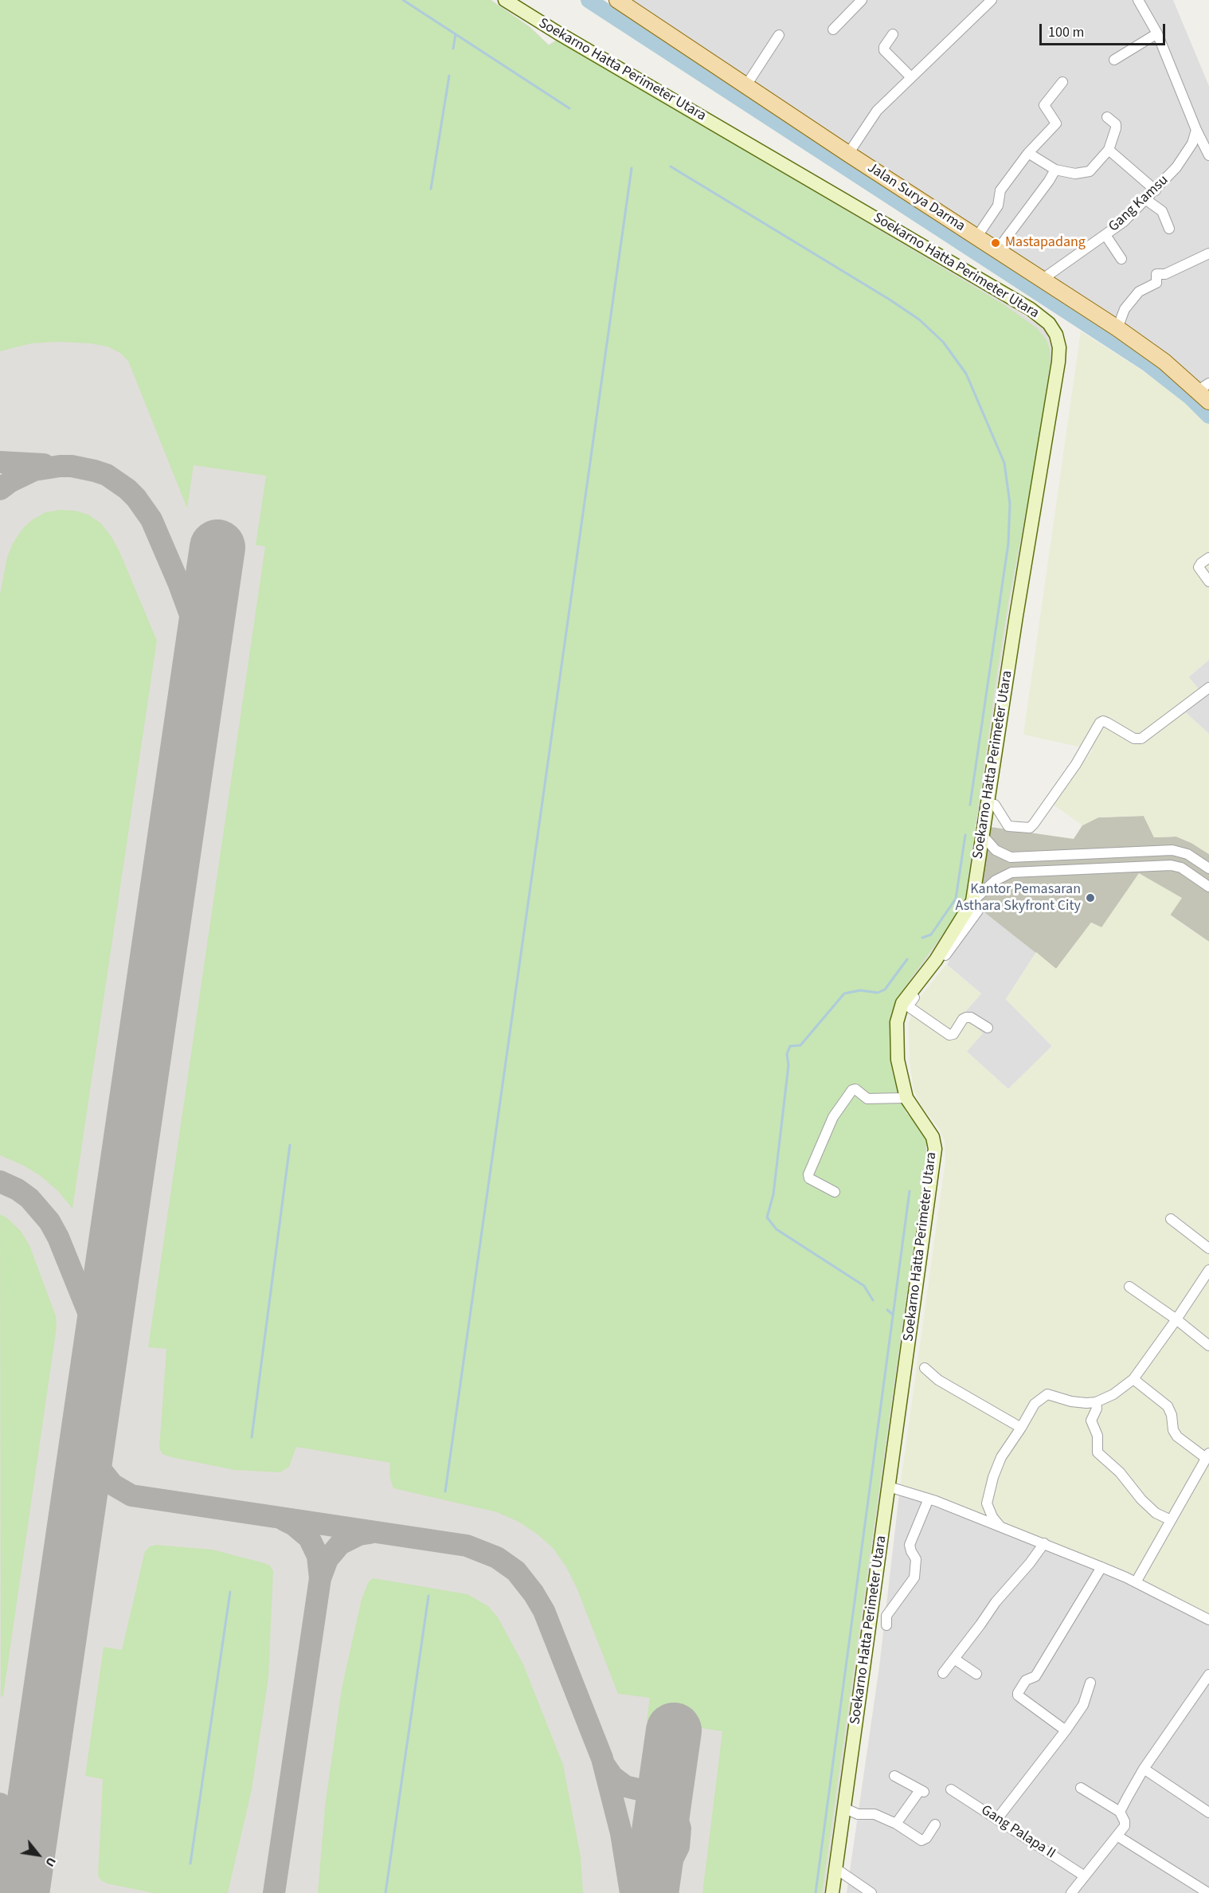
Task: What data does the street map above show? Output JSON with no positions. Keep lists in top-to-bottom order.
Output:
{
  "streets": {
    "main road": ["Soekarno Hatta Perimeter Utara", "Jalan Surya Darma"],
    "street": ["Gang Kamsu", "Gang Palapa II"]
  },
  "crossings": [
    ["Jalan Surya Darma", "Gang Kamsu"]
  ],
  "places": ["Mastapadang", "Kantor Pemasaran Asthara Skyfront City"],
  "scale_bar": "100 m",
  "north": "bottom right"
}
